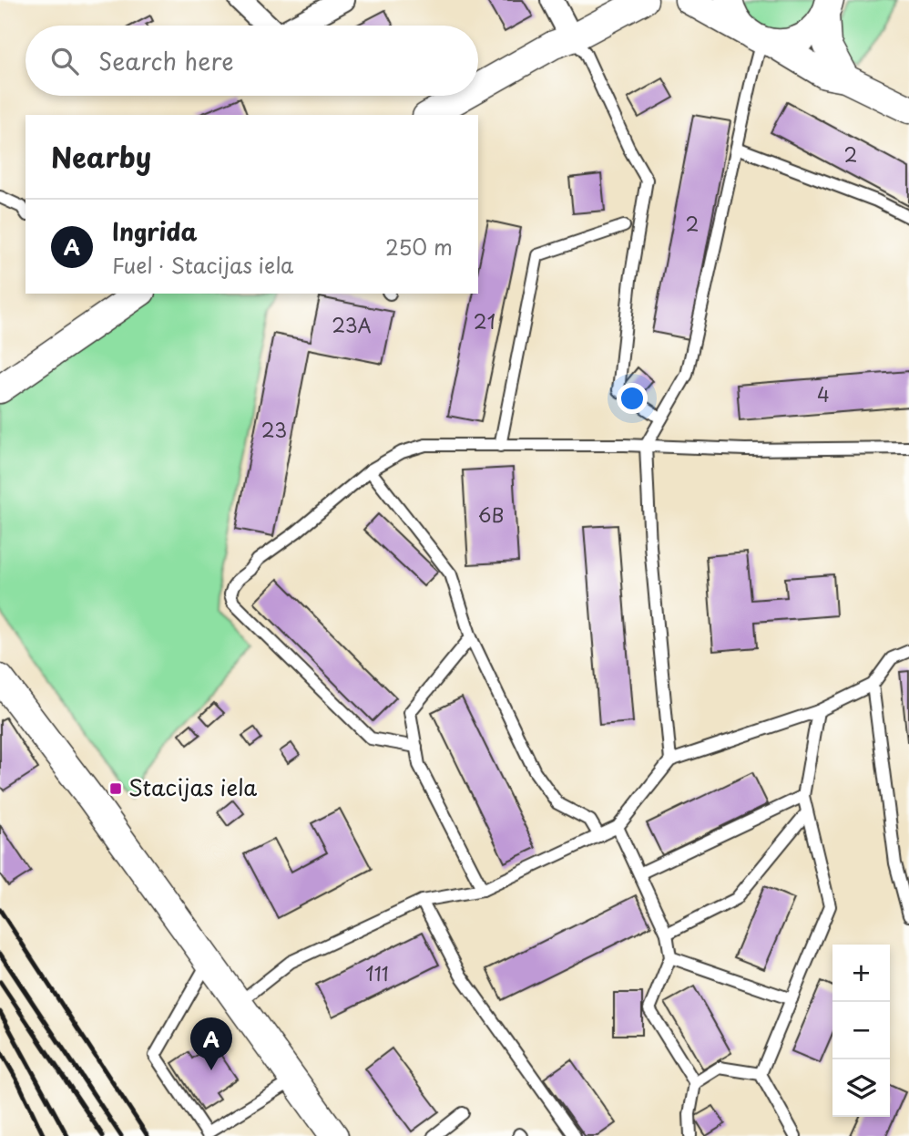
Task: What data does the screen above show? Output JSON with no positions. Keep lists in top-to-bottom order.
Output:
{
  "places": {
    "transit": ["Stacijas iela"]
  },
  "house_numbers": [
    "2",
    "2",
    "21",
    "23A",
    "4",
    "23",
    "6B",
    "111"
  ],
  "page": {
    "search": "Search here",
    "heading": "Nearby",
    "list": [
      {
        "mark": "A",
        "name": "Ingrida",
        "note": "Fuel · Stacijas iela",
        "value": "250 m"
      }
    ],
    "map_buttons": ["+", "−"],
    "pins": "A"
  }
}
